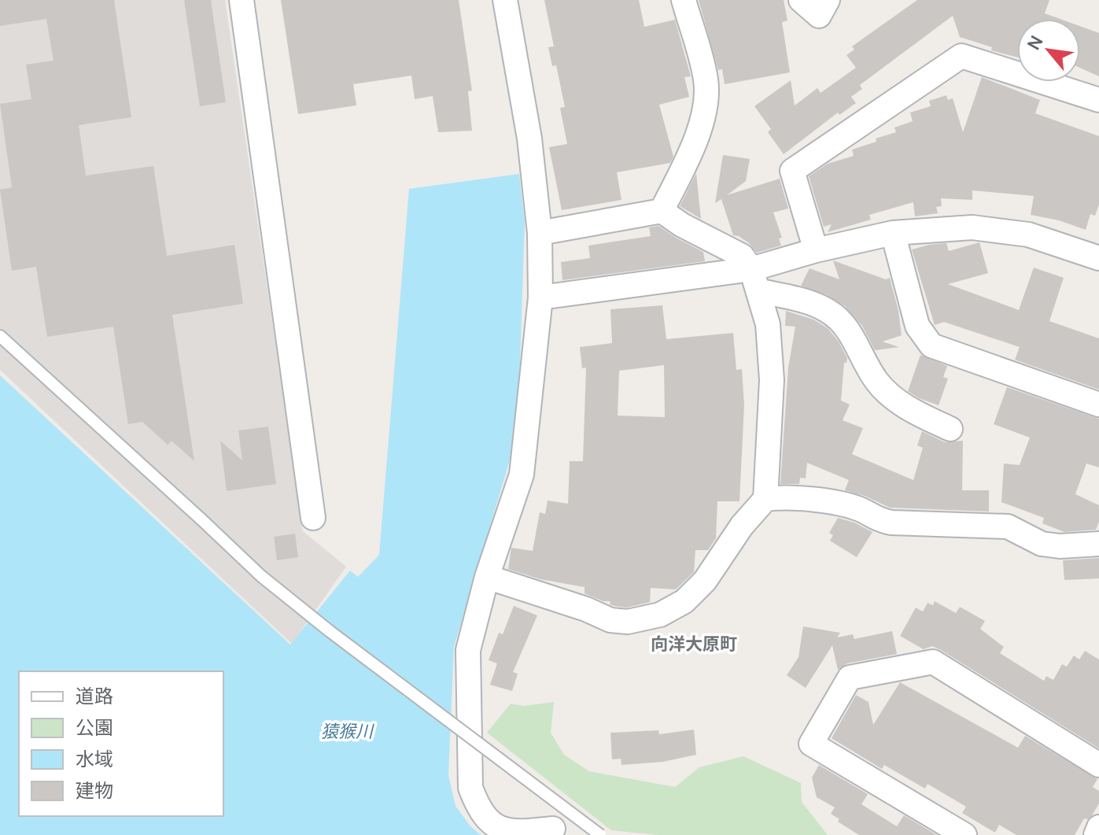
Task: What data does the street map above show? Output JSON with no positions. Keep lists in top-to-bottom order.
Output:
{
  "districts": ["向洋大原町"],
  "water": ["猿猴川"],
  "legend": [
    "道路",
    "公園",
    "水域",
    "建物"
  ],
  "north": "top left"
}
